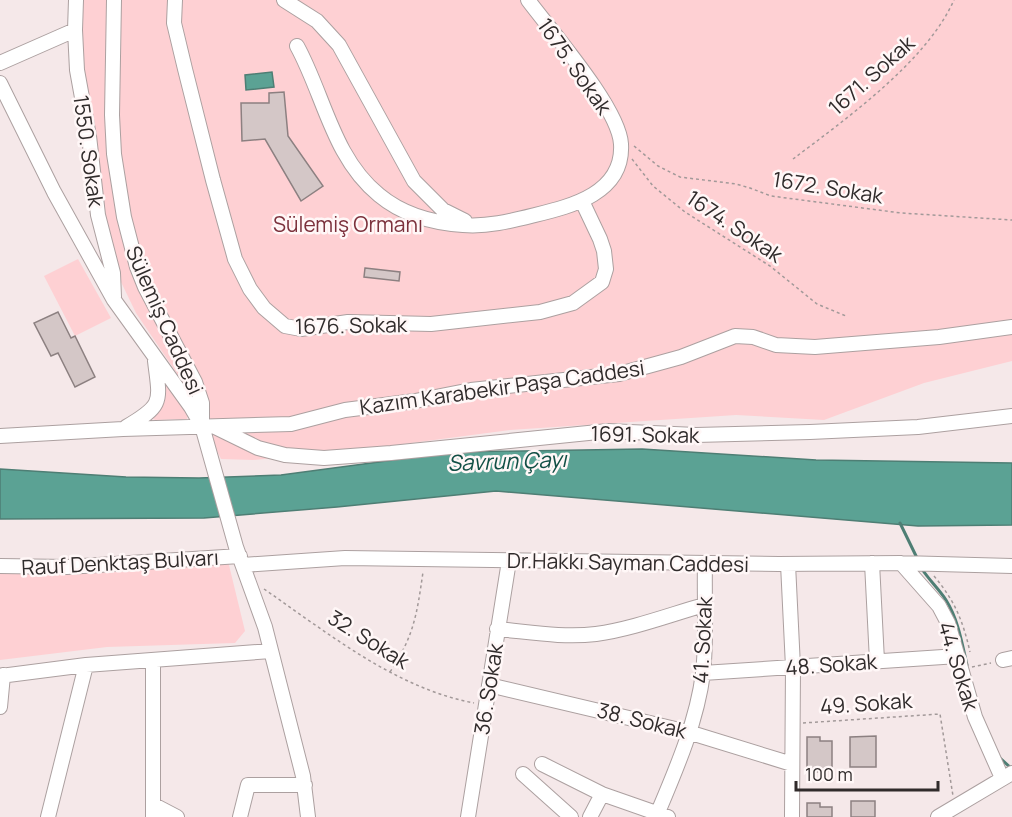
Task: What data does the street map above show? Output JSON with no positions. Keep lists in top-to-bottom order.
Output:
{
  "streets": {
    "street": [
      "1675. Sokak",
      "1550. Sokak",
      "Sülemiş Caddesi",
      "1676. Sokak",
      "Kazım Karabekir Paşa Caddesi",
      "1691. Sokak",
      "Rauf Denktaş Bulvarı",
      "Dr.Hakkı Sayman Caddesi",
      "41. Sokak",
      "48. Sokak",
      "44. Sokak",
      "36. Sokak",
      "38. Sokak"
    ],
    "path": [
      "1671. Sokak",
      "1672. Sokak",
      "1674. Sokak",
      "32. Sokak",
      "49. Sokak"
    ]
  },
  "crossings": [
    ["1675. Sokak", "1672. Sokak"],
    ["1675. Sokak", "1674. Sokak"],
    ["1672. Sokak", "1674. Sokak"],
    ["Sülemiş Caddesi", "Kazım Karabekir Paşa Caddesi"],
    ["Sülemiş Caddesi", "1691. Sokak"],
    ["Kazım Karabekir Paşa Caddesi", "1691. Sokak"],
    ["Rauf Denktaş Bulvarı", "Dr.Hakkı Sayman Caddesi"],
    ["Rauf Denktaş Bulvarı", "32. Sokak"],
    ["Dr.Hakkı Sayman Caddesi", "32. Sokak"],
    ["Dr.Hakkı Sayman Caddesi", "41. Sokak"],
    ["Dr.Hakkı Sayman Caddesi", "44. Sokak"],
    ["Dr.Hakkı Sayman Caddesi", "36. Sokak"],
    ["32. Sokak", "36. Sokak"],
    ["41. Sokak", "48. Sokak"],
    ["41. Sokak", "38. Sokak"],
    ["48. Sokak", "44. Sokak"],
    ["36. Sokak", "38. Sokak"]
  ],
  "water": ["Savrun Çayı"],
  "parks": ["Sülemiş Ormanı"],
  "scale_bar": "100 m"
}
